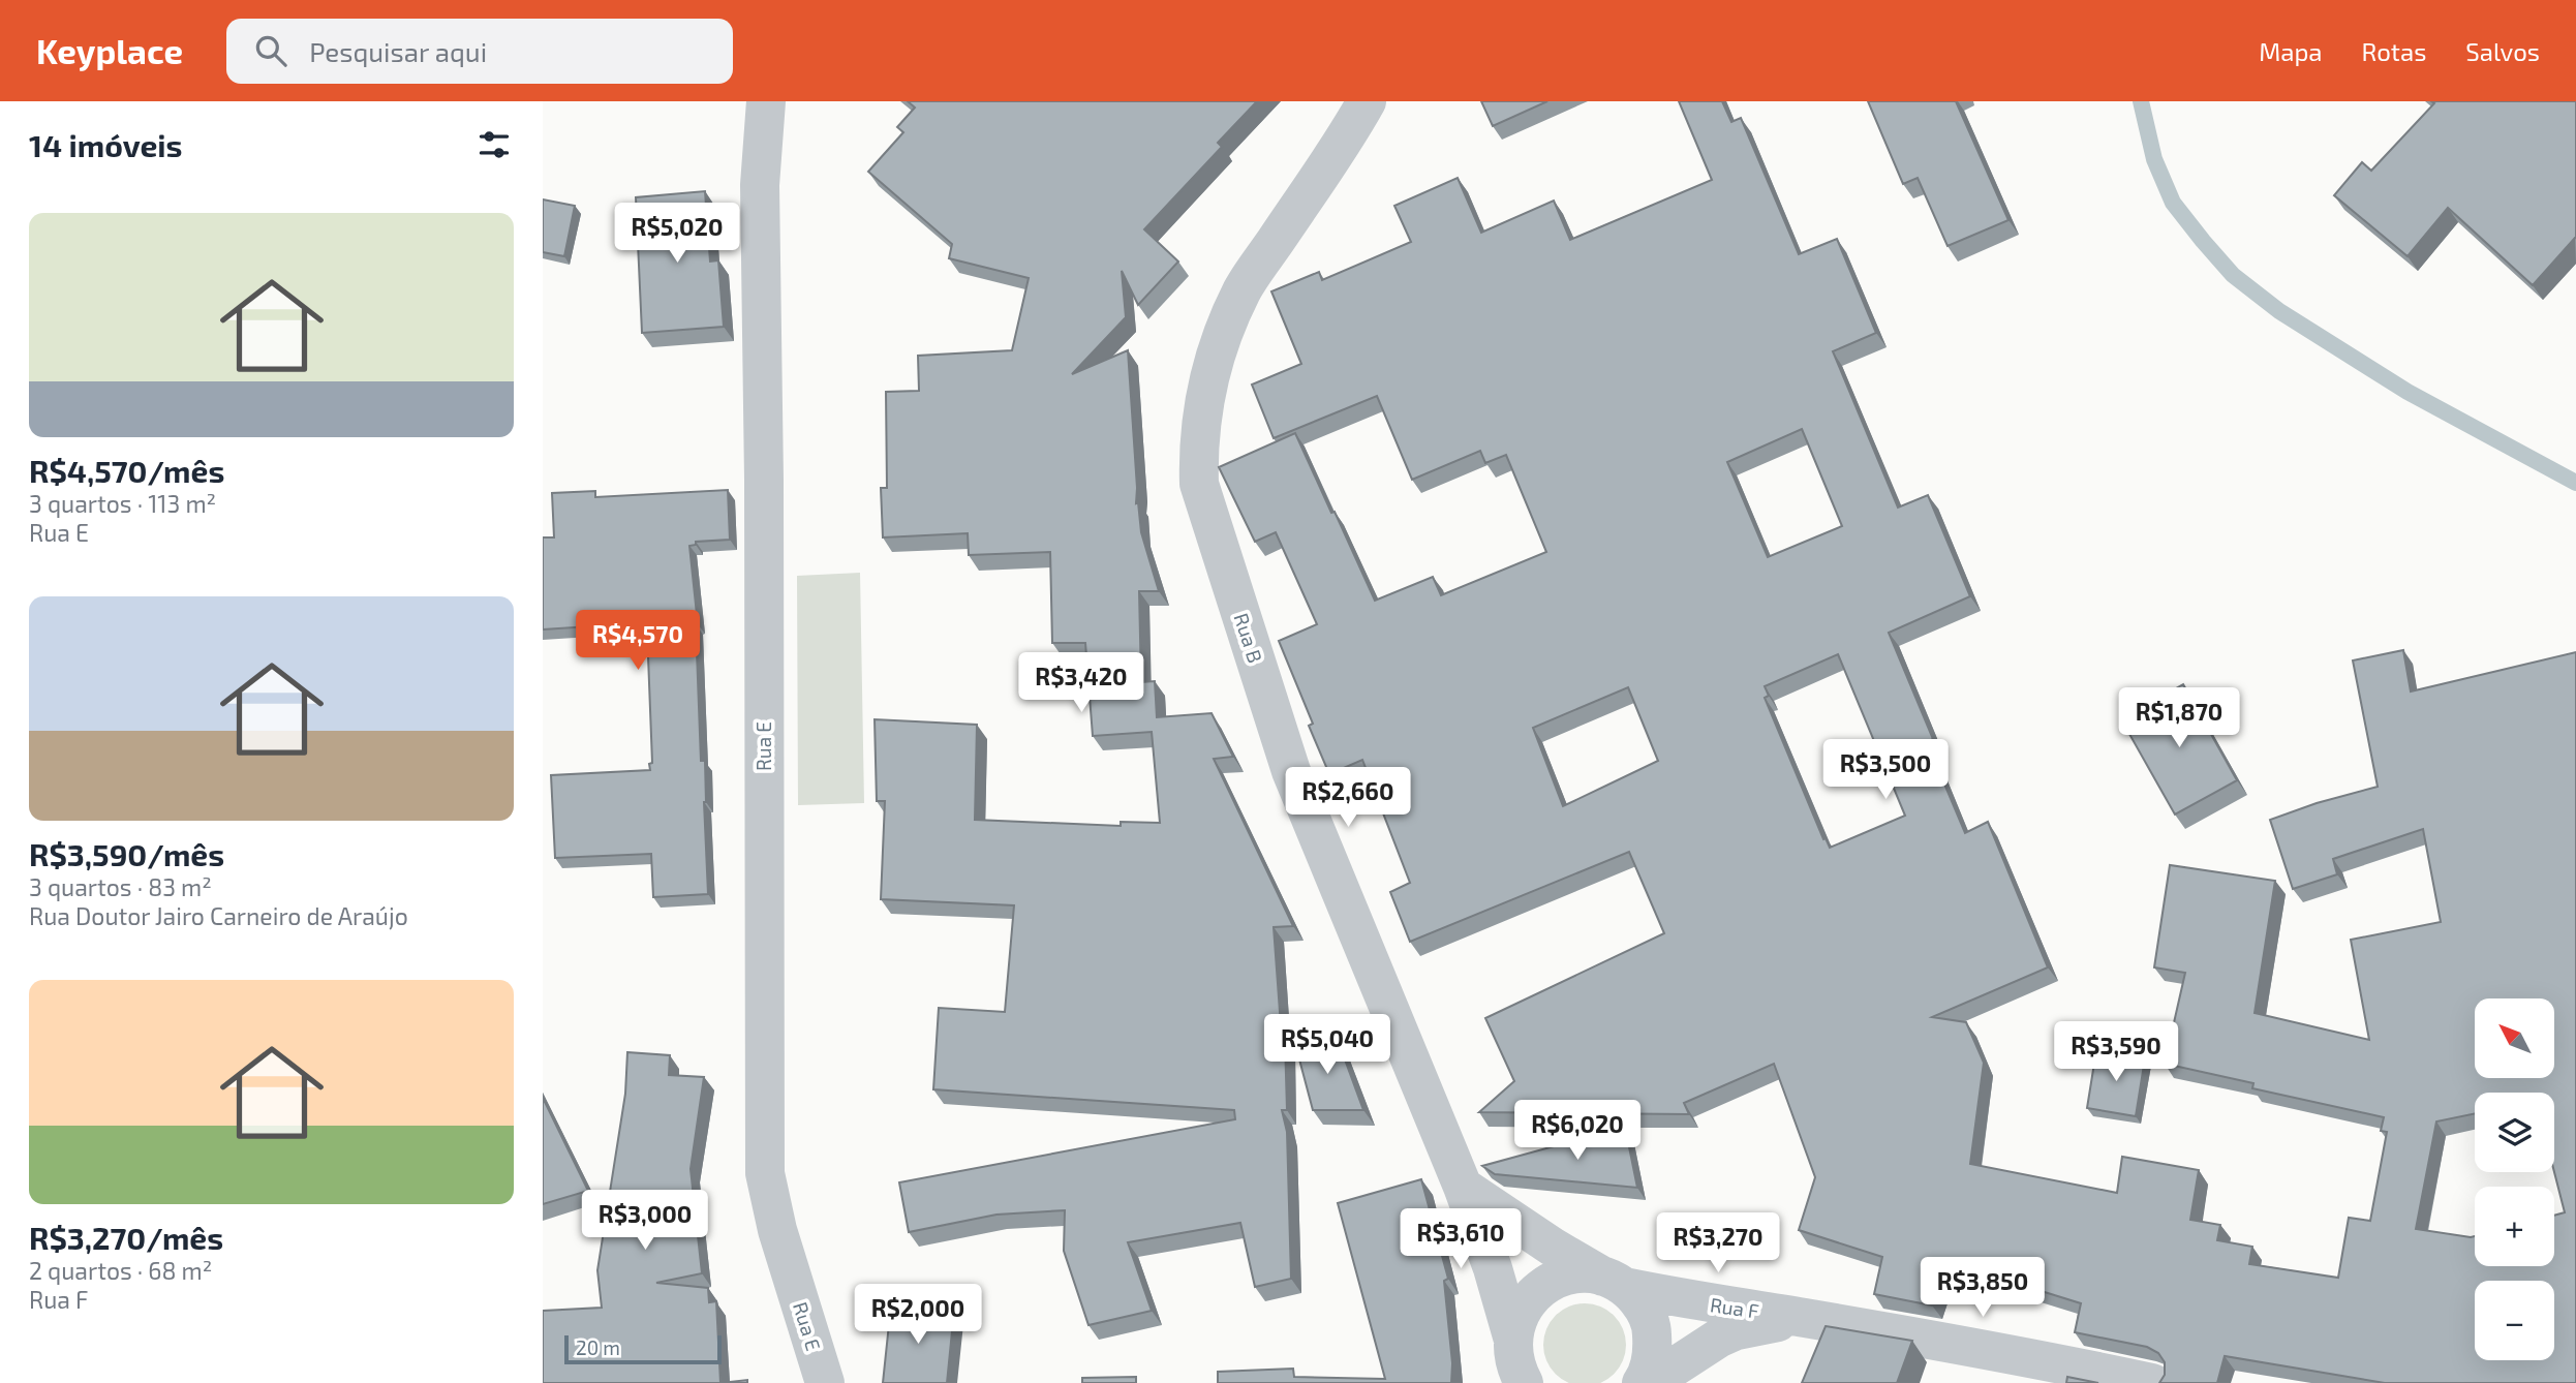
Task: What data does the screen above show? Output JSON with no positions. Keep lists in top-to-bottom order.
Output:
{
  "streets": {
    "street": ["Rua B", "Rua E", "Rua F"]
  },
  "scale_bar": "20 m",
  "north": "top left",
  "page": {
    "header": "Keyplace",
    "search": "Pesquisar aqui",
    "nav": ["Mapa", "Rotas", "Salvos"],
    "heading": "14 imóveis",
    "list": [
      {
        "name": "R$4,570/mês",
        "note": "3 quartos · 113 m² · Rua E"
      },
      {
        "name": "R$3,590/mês",
        "note": "3 quartos · 83 m² · Rua Doutor Jairo Carneiro de Araújo"
      },
      {
        "name": "R$3,270/mês",
        "note": "2 quartos · 68 m² · Rua F"
      }
    ],
    "price": [
      "R$5,020",
      "R$4,570",
      "R$3,420",
      "R$1,870",
      "R$3,500",
      "R$2,660",
      "R$5,040",
      "R$3,590",
      "R$6,020",
      "R$3,000",
      "R$3,610",
      "R$3,270",
      "R$3,850",
      "R$2,000"
    ],
    "map_buttons": ["+", "−"],
    "scale": "20 m"
  }
}
